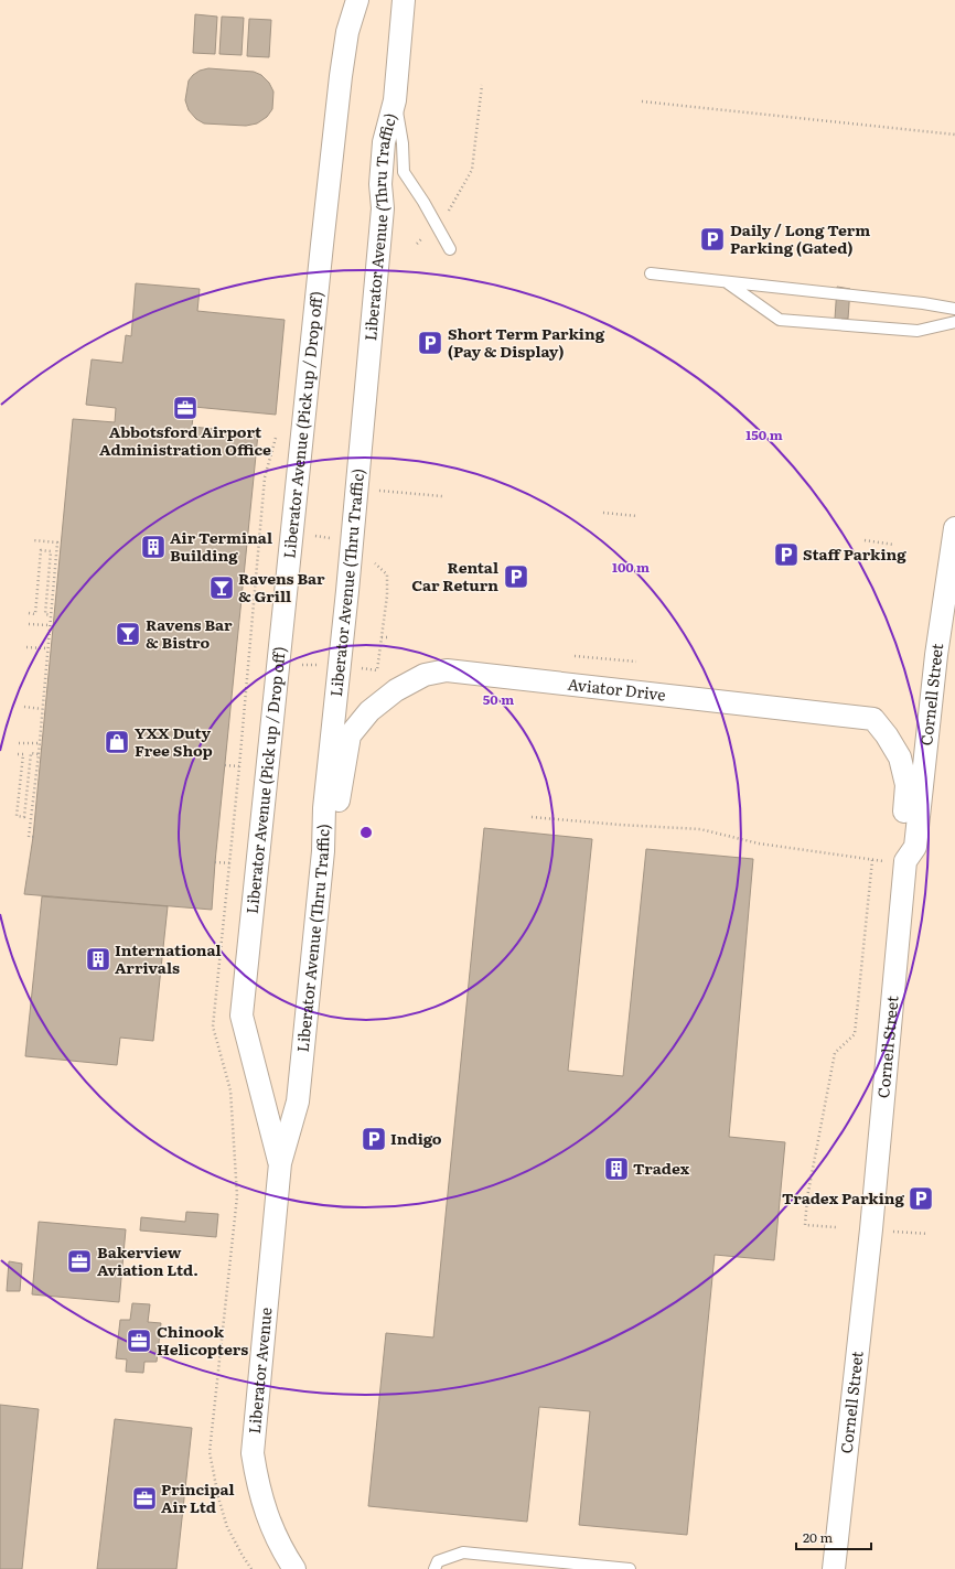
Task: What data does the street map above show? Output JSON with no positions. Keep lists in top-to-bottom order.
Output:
{
  "streets": {
    "street": [
      "Liberator Avenue (Thru Traffic)",
      "Liberator Avenue (Pick up / Drop off)",
      "Aviator Drive",
      "Cornell Street",
      "Liberator Avenue"
    ]
  },
  "crossings": [
    ["Liberator Avenue (Thru Traffic)", "Liberator Avenue (Pick up / Drop off)"],
    ["Liberator Avenue (Thru Traffic)", "Aviator Drive"],
    ["Liberator Avenue (Thru Traffic)", "Liberator Avenue"],
    ["Liberator Avenue (Pick up / Drop off)", "Liberator Avenue"],
    ["Aviator Drive", "Cornell Street"]
  ],
  "places": {
    "parking": [
      "Daily / Long Term Parking (Gated)",
      "Short Term Parking (Pay & Display)",
      "Staff Parking",
      "Rental Car Return",
      "Indigo",
      "Tradex Parking"
    ],
    "office": [
      "Abbotsford Airport Administration Office",
      "Bakerview Aviation Ltd.",
      "Chinook Helicopters",
      "Principal Air Ltd"
    ],
    "building": ["Air Terminal Building", "International Arrivals", "Tradex"],
    "bar": ["Ravens Bar & Grill", "Ravens Bar & Bistro"],
    "shop": ["YXX Duty Free Shop"]
  },
  "scale_bar": "20 m",
  "rings": ["150 m", "100 m", "50 m"]
}
